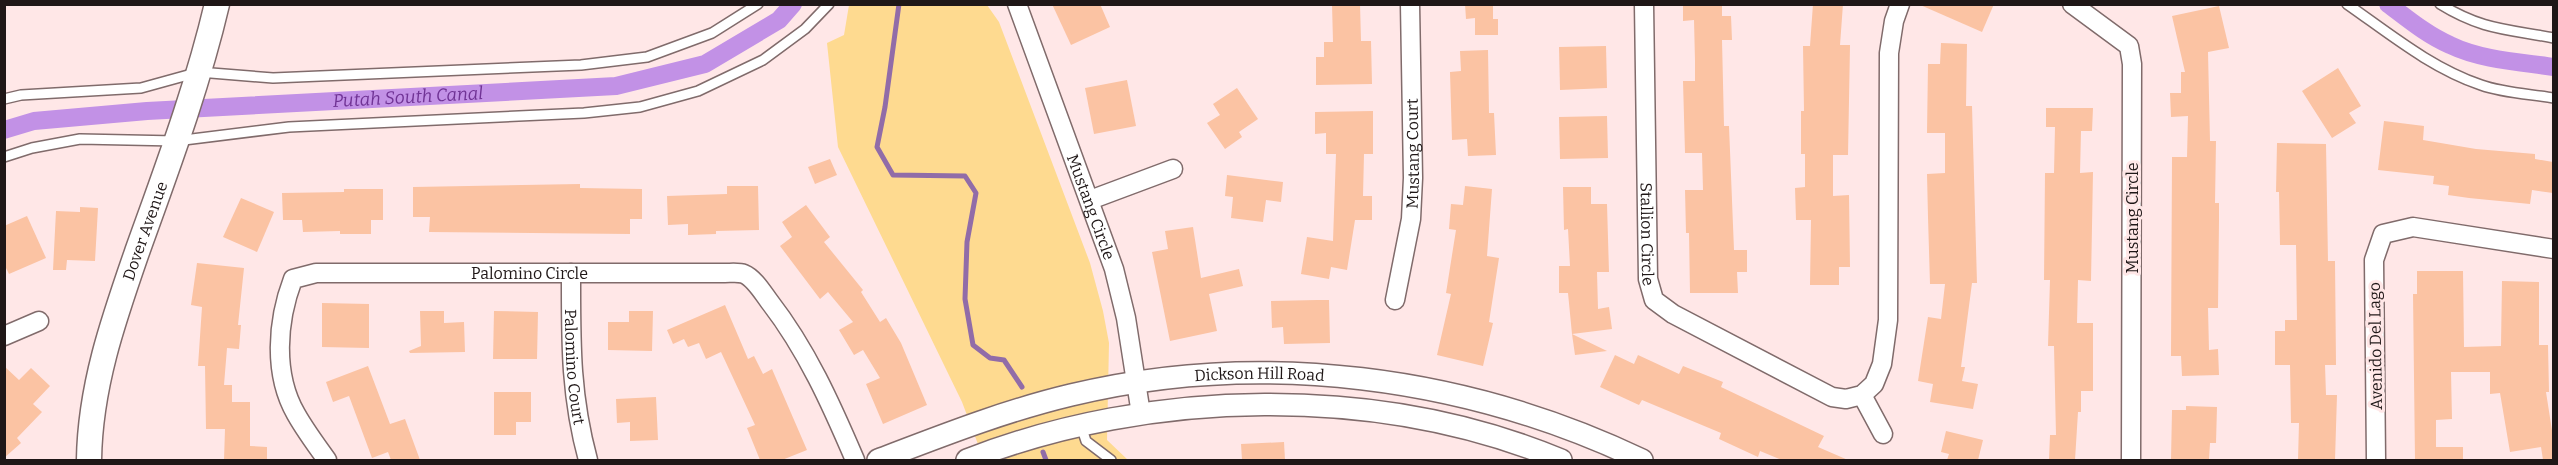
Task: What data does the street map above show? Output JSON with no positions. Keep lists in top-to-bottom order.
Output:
{
  "streets": {
    "main road": ["Dover Avenue"],
    "street": [
      "Mustang Court",
      "Mustang Circle",
      "Stallion Circle",
      "Palomino Circle",
      "Avenido Del Lago",
      "Palomino Court",
      "Dickson Hill Road"
    ]
  },
  "crossings": [
    ["Mustang Circle", "Dickson Hill Road"],
    ["Palomino Circle", "Palomino Court"]
  ],
  "water": ["Putah South Canal"]
}
